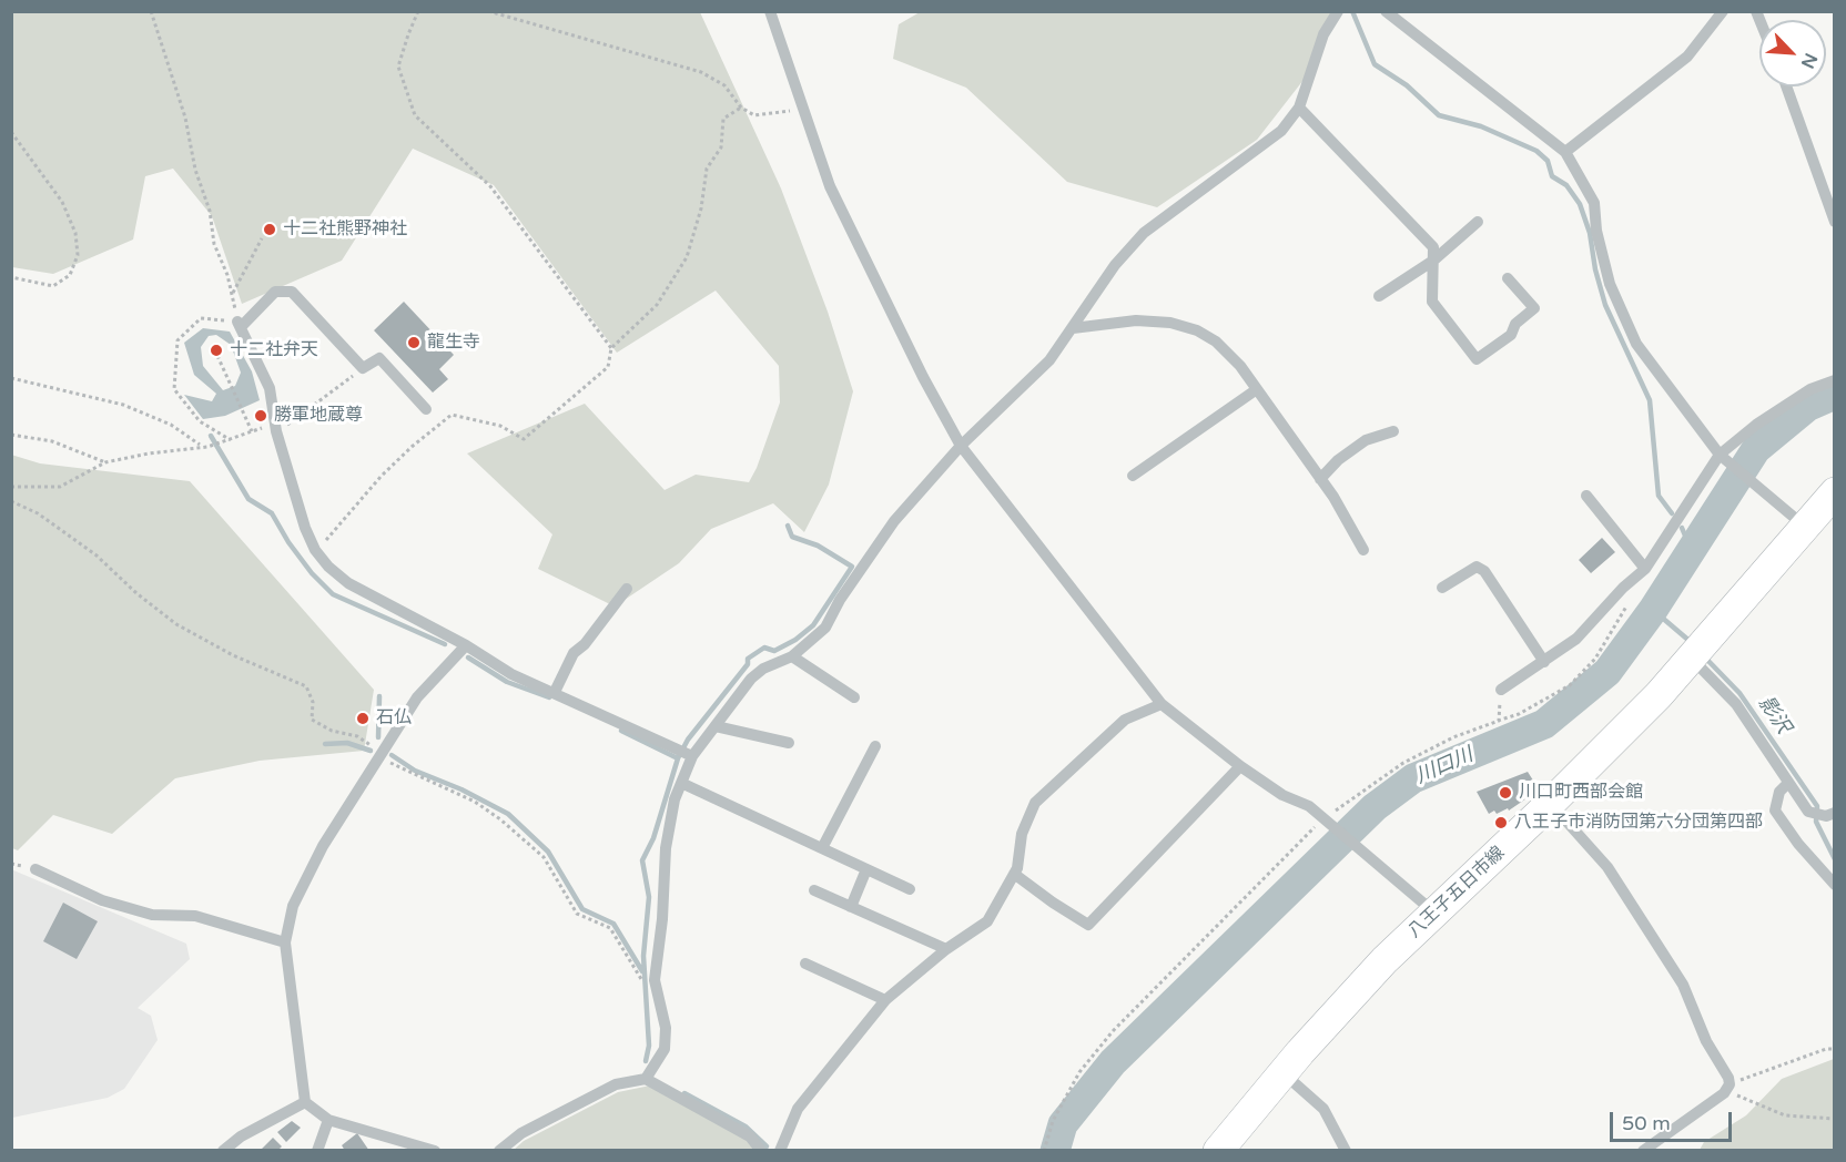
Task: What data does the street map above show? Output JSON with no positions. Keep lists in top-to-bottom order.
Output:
{
  "streets": {
    "main road": ["八王子五日市線"]
  },
  "water": ["影沢", "川口川"],
  "places": [
    "十二社熊野神社",
    "龍生寺",
    "十二社弁天",
    "勝軍地蔵尊",
    "石仏",
    "川口町西部会館",
    "八王子市消防団第六分団第四部"
  ],
  "scale_bar": "50 m",
  "north": "bottom right"
}
